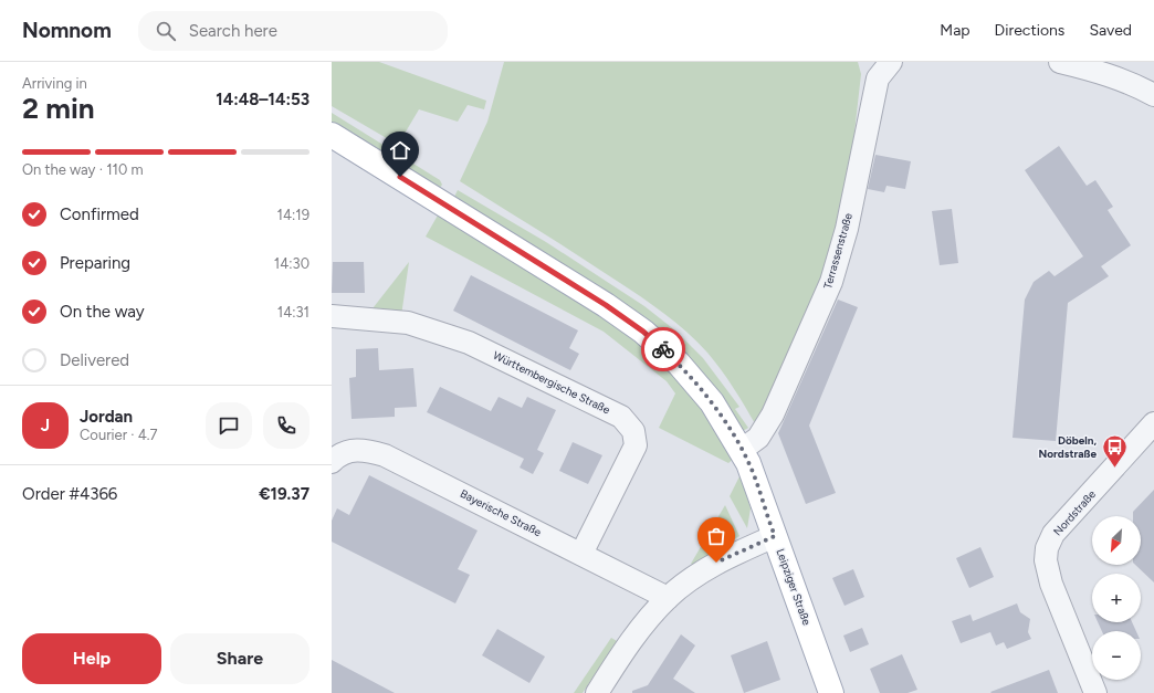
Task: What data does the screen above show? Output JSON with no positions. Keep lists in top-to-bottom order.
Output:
{
  "streets": {
    "main road": ["Leipziger Straße"],
    "street": [
      "Terrassenstraße",
      "Württembergische Straße",
      "Bayerische Straße",
      "Nordstraße"
    ]
  },
  "crossings": [
    ["Terrassenstraße", "Leipziger Straße"],
    ["Württembergische Straße", "Bayerische Straße"]
  ],
  "places": {
    "bus stop": ["Döbeln, Nordstraße"]
  },
  "north": "bottom left",
  "page": {
    "header": "Nomnom",
    "search": "Search here",
    "nav": ["Map", "Directions", "Saved"],
    "heading": ["2 min", "Arriving in", "14:48–14:53"],
    "panel": [
      "Jordan",
      "Courier · 4.7",
      "Order #4366",
      "€19.37"
    ],
    "bar": "On the way · 110 m",
    "list": [
      ["Confirmed", "14:19"],
      ["Preparing", "14:30"],
      ["On the way", "14:31"],
      "Delivered"
    ],
    "round": "J",
    "map_buttons": ["+", "−"],
    "buttons": ["Help", "Share"]
  }
}
